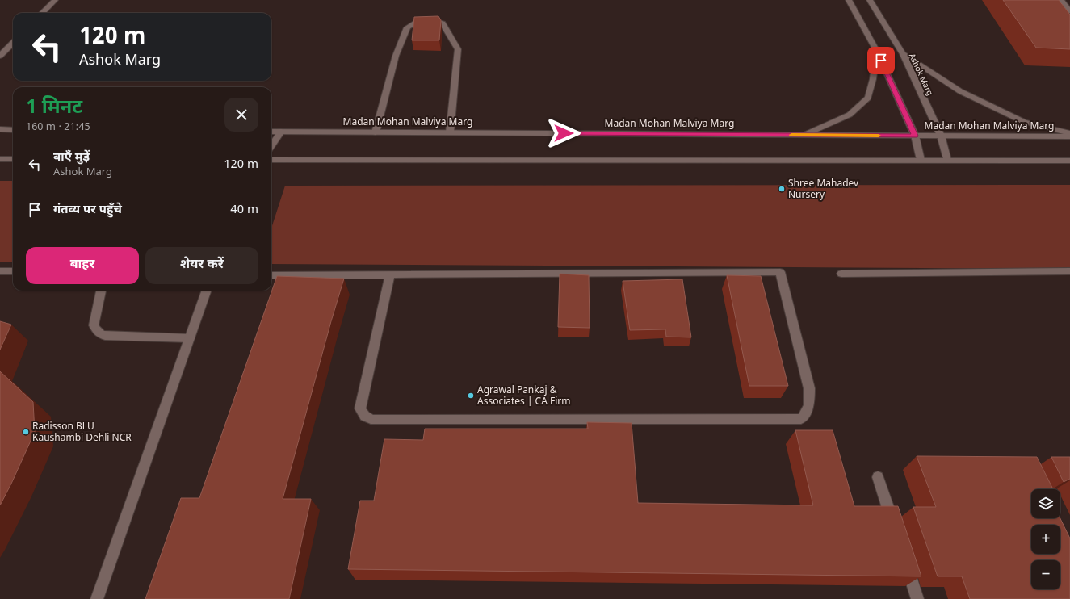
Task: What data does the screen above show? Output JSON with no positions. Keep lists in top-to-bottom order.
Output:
{
  "streets": {
    "main road": ["Ashok Marg", "Madan Mohan Malviya Marg"]
  },
  "crossings": [
    ["Ashok Marg", "Madan Mohan Malviya Marg"]
  ],
  "places": ["Shree Mahadev Nursery", "Agrawal Pankaj & Associates | CA Firm", "Radisson BLU Kaushambi Dehli NCR"],
  "page": {
    "turn": ["120 m", "Ashok Marg"],
    "heading": ["1 मिनट", "160 m · 21:45"],
    "list": [
      {
        "name": "बाएँ मुड़ें",
        "note": "Ashok Marg",
        "value": "120 m"
      },
      {
        "name": "गंतव्य पर पहुँचे",
        "value": "40 m"
      }
    ],
    "buttons": ["बाहर", "शेयर करें"],
    "map_buttons": ["+", "−"]
  }
}
